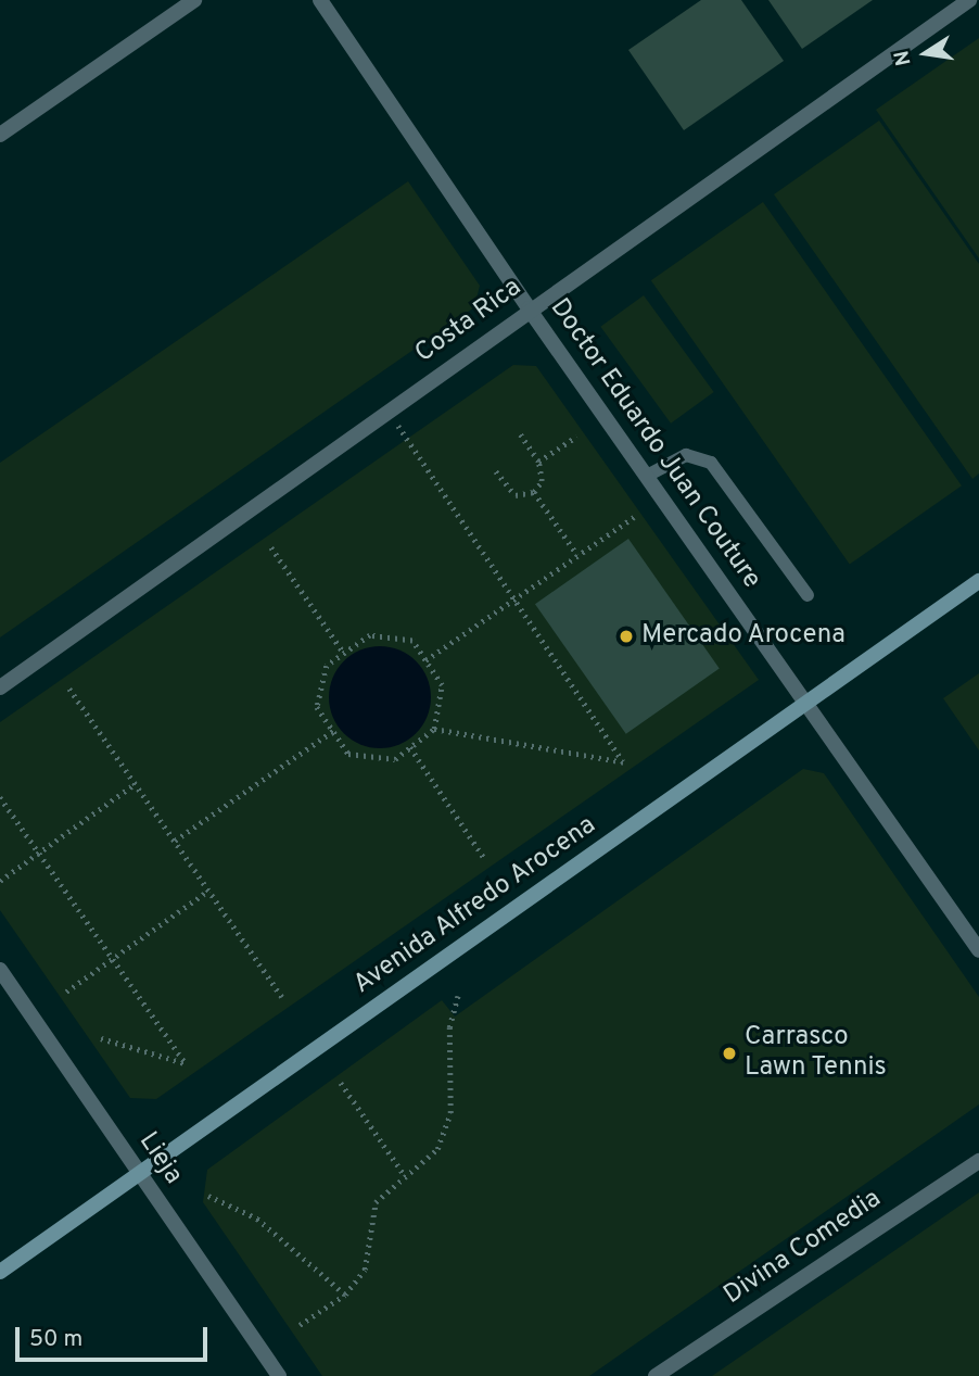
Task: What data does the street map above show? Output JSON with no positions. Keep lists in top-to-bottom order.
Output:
{
  "streets": {
    "street": [
      "Costa Rica",
      "Doctor Eduardo Juan Couture",
      "Avenida Alfredo Arocena",
      "Lieja",
      "Divina Comedia"
    ]
  },
  "crossings": [
    ["Costa Rica", "Doctor Eduardo Juan Couture"],
    ["Doctor Eduardo Juan Couture", "Avenida Alfredo Arocena"],
    ["Avenida Alfredo Arocena", "Lieja"]
  ],
  "places": ["Mercado Arocena", "Carrasco Lawn Tennis"],
  "scale_bar": "50 m",
  "north": "left"
}
